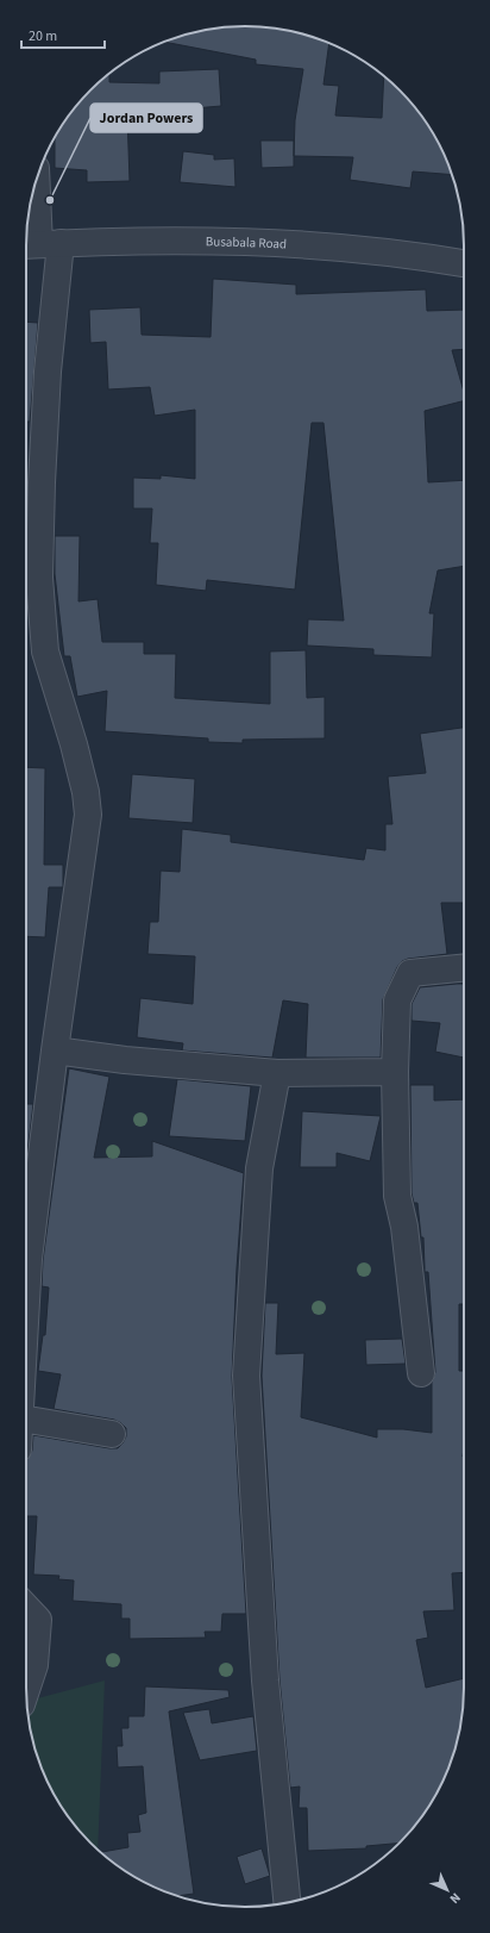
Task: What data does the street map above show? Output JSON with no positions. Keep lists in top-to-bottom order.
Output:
{
  "streets": {
    "street": ["Busabala Road"]
  },
  "places": ["Jordan Powers"],
  "scale_bar": "20 m",
  "north": "bottom right"
}
